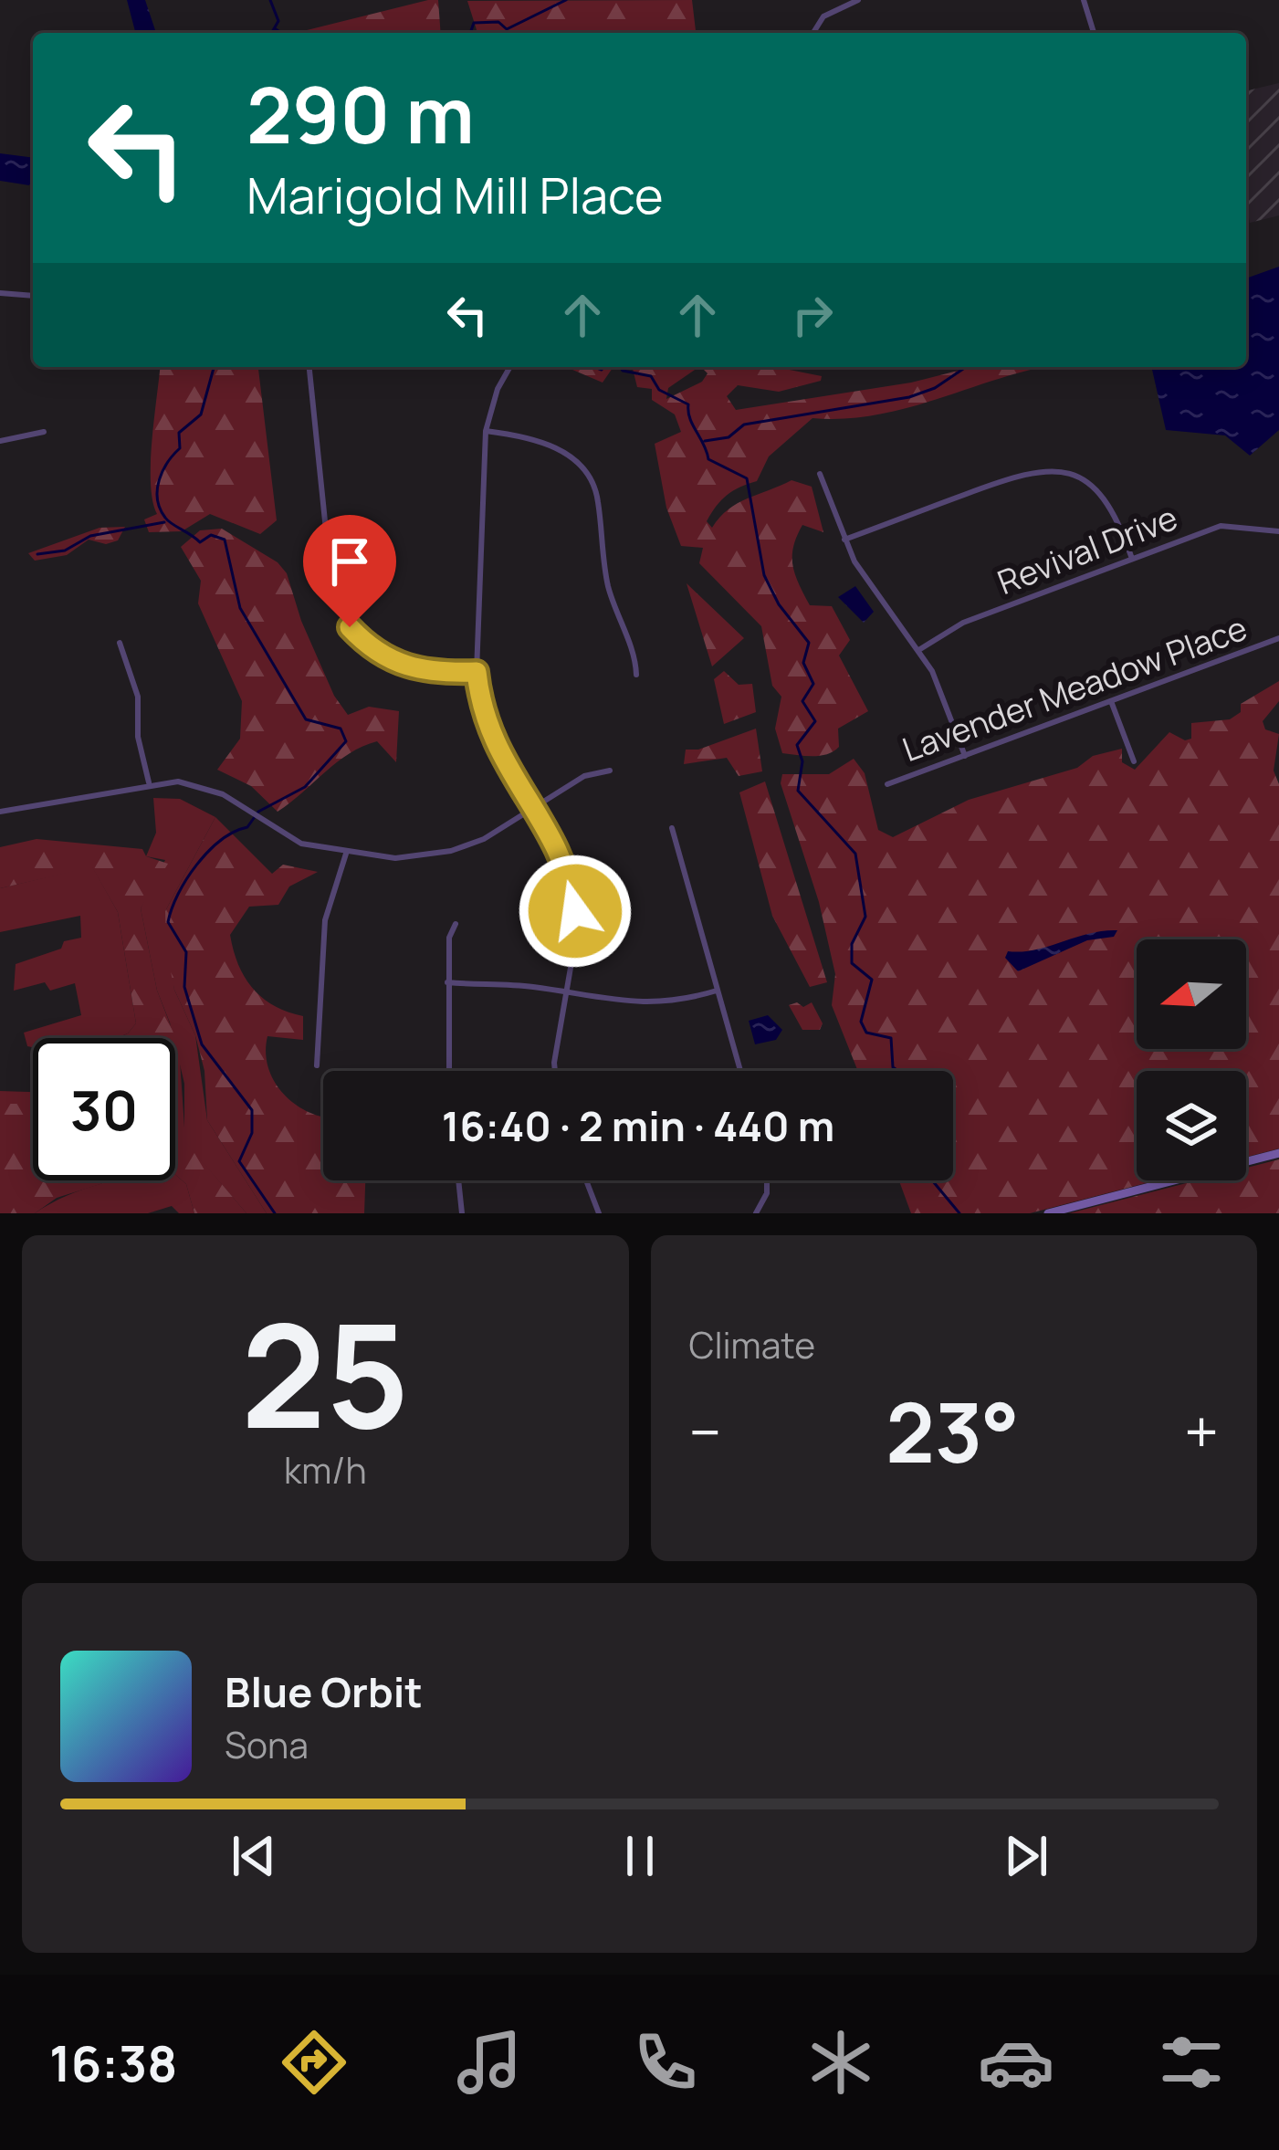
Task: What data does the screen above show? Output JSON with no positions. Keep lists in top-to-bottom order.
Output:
{
  "streets": {
    "street": ["Revival Drive", "Lavender Meadow Place"]
  },
  "north": "left",
  "page": {
    "turn": ["290 m", "Marigold Mill Place"],
    "limit": "30",
    "trip": "16:40 · 2 min · 440 m",
    "tile": [
      ["25", "km/h"],
      "Climate"
    ],
    "heat": ["−", "23°", "+"],
    "song": ["Blue Orbit", "Sona"],
    "tabs": "16:38"
  }
}
